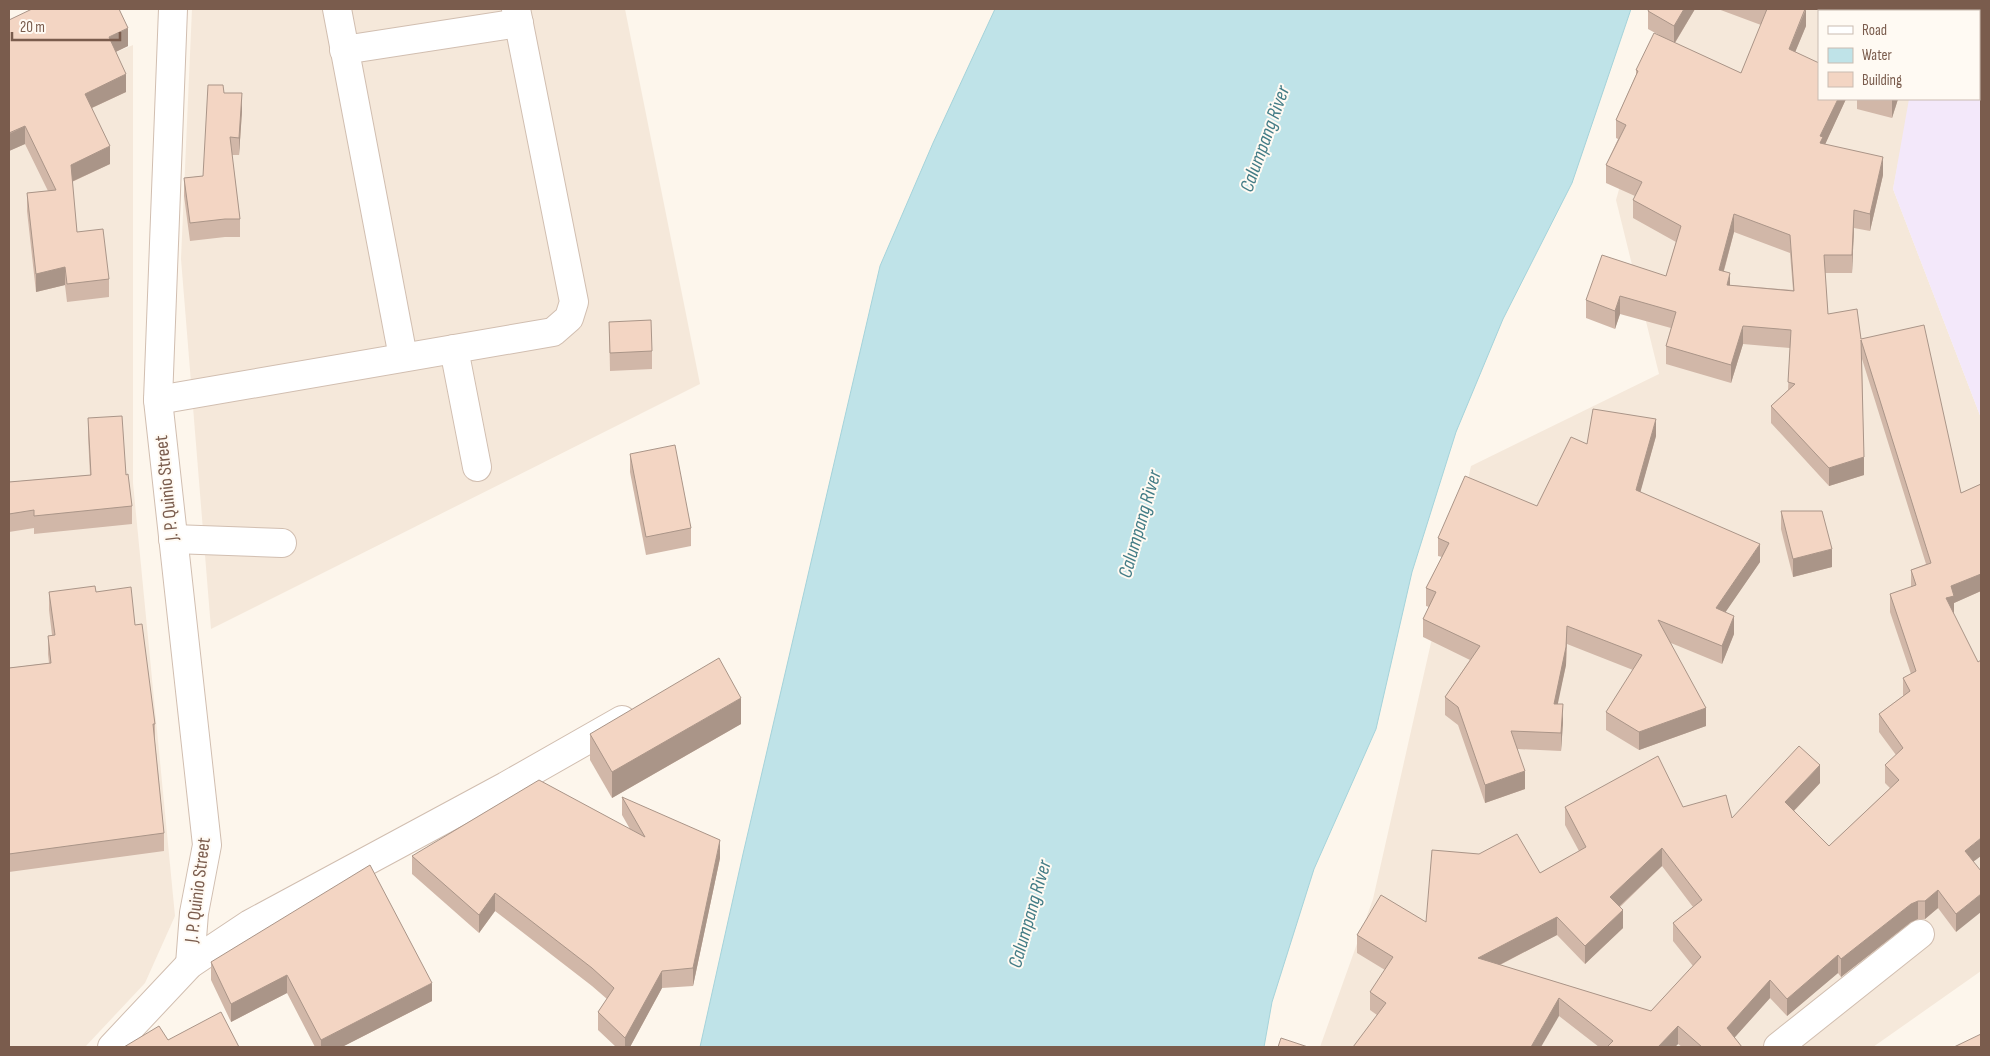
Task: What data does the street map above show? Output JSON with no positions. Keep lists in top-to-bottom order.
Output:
{
  "streets": {
    "street": ["J. P. Quinio Street"]
  },
  "water": ["Calumpang River"],
  "legend": ["Road", "Water", "Building"],
  "scale_bar": "20 m"
}
